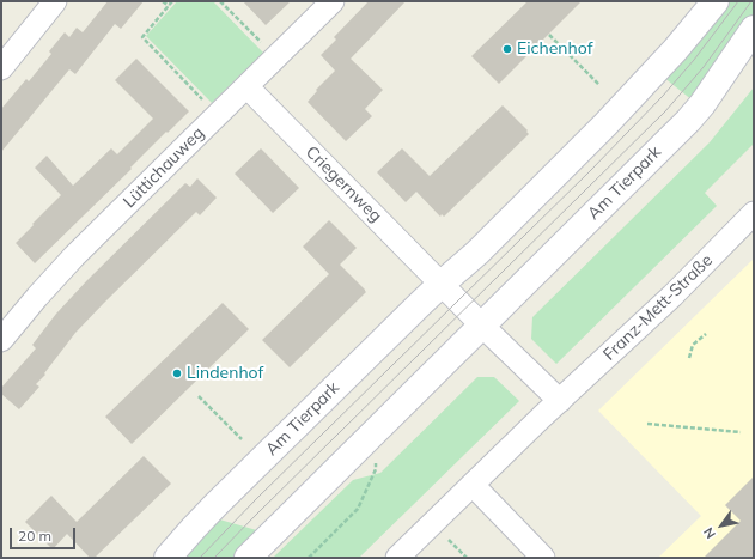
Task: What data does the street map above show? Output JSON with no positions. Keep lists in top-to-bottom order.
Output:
{
  "streets": {
    "main road": ["Am Tierpark"],
    "street": ["Lüttichauweg", "Criegernweg", "Franz-Mett-Straße"]
  },
  "crossings": [
    ["Lüttichauweg", "Criegernweg"],
    ["Am Tierpark", "Criegernweg"]
  ],
  "places": ["Eichenhof", "Lindenhof"],
  "scale_bar": "20 m",
  "north": "bottom left"
}
